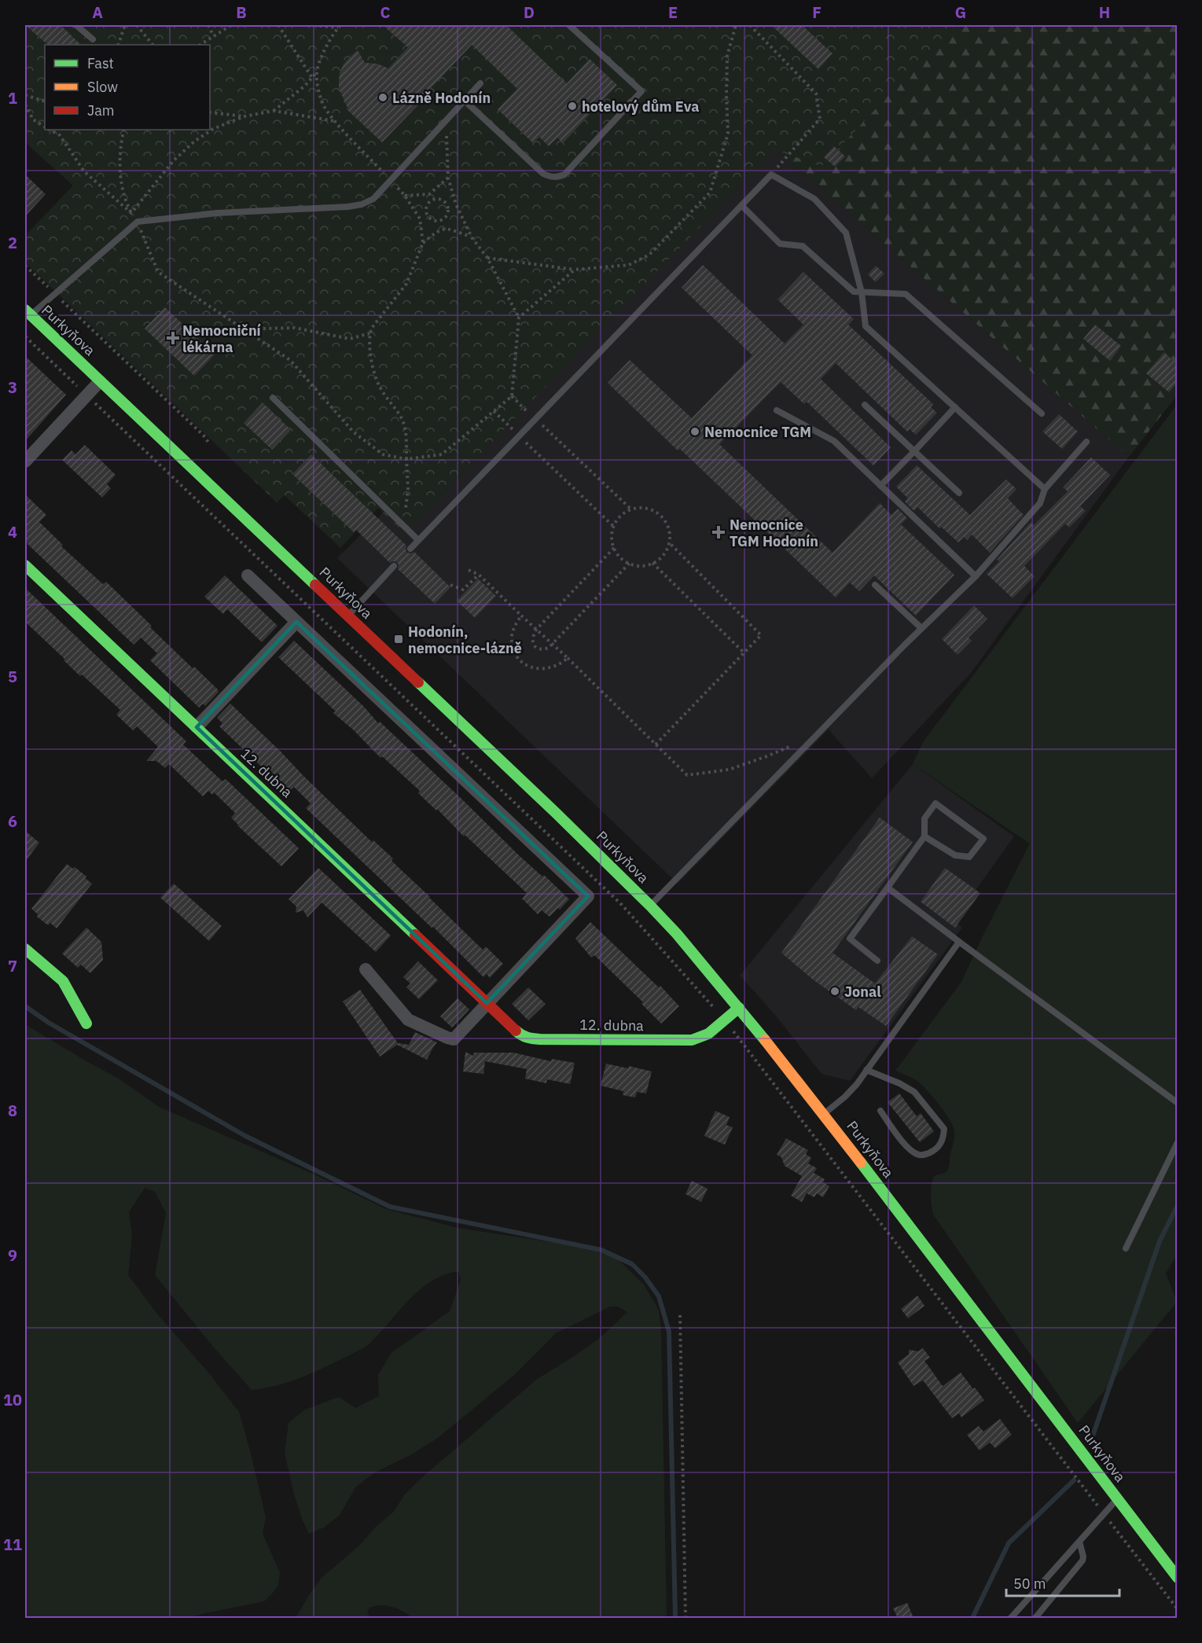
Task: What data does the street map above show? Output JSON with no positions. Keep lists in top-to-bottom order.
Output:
{
  "streets": {
    "street": ["Purkyňova", "12. dubna"]
  },
  "crossings": [
    ["Purkyňova", "12. dubna"]
  ],
  "places": {
    "other": [
      "Lázně Hodonín",
      "hotelový dům Eva",
      "Nemocnice TGM",
      "Jonal"
    ],
    "health": ["Nemocniční lékárna", "Nemocnice TGM Hodonín"],
    "transit": ["Hodonín, nemocnice-lázně"]
  },
  "legend": ["Fast", "Slow", "Jam"],
  "scale_bar": "50 m",
  "grid": {
    "columns": [
      "A",
      "B",
      "C",
      "D",
      "E",
      "F",
      "G",
      "H"
    ],
    "rows": [
      "1",
      "2",
      "3",
      "4",
      "5",
      "6",
      "7",
      "8",
      "9",
      "10",
      "11"
    ]
  }
}
